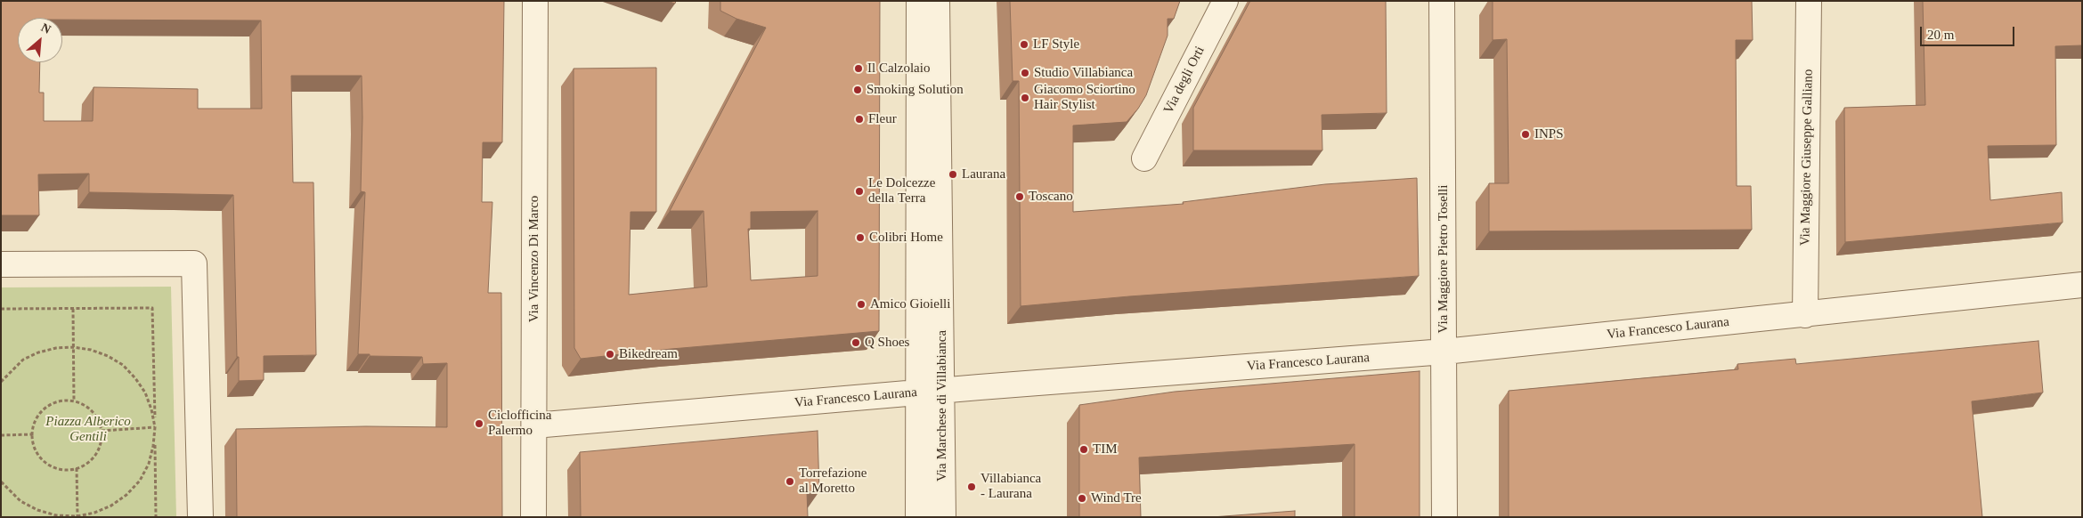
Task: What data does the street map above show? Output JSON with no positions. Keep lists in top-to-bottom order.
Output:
{
  "streets": {
    "street": [
      "Via degli Orti",
      "Via Maggiore Giuseppe Galliano",
      "Via Vincenzo Di Marco",
      "Via Maggiore Pietro Toselli",
      "Via Francesco Laurana",
      "Via Marchese di Villabianca"
    ]
  },
  "crossings": [
    ["Via Maggiore Giuseppe Galliano", "Via Francesco Laurana"],
    ["Via Vincenzo Di Marco", "Via Francesco Laurana"],
    ["Via Maggiore Pietro Toselli", "Via Francesco Laurana"],
    ["Via Francesco Laurana", "Via Marchese di Villabianca"]
  ],
  "parks": ["Piazza Alberico Gentili"],
  "places": [
    "LF Style",
    "Il Calzolaio",
    "Studio Villabianca",
    "Smoking Solution",
    "Giacomo Sciortino Hair Stylist",
    "Fleur",
    "INPS",
    "Laurana",
    "Le Dolcezze della Terra",
    "Toscano",
    "Colibri Home",
    "Amico Gioielli",
    "Q Shoes",
    "Bikedream",
    "Ciclofficina Palermo",
    "TIM",
    "Torrefazione al Moretto",
    "Villabianca - Laurana",
    "Wind Tre"
  ],
  "scale_bar": "20 m",
  "north": "top right"
}
